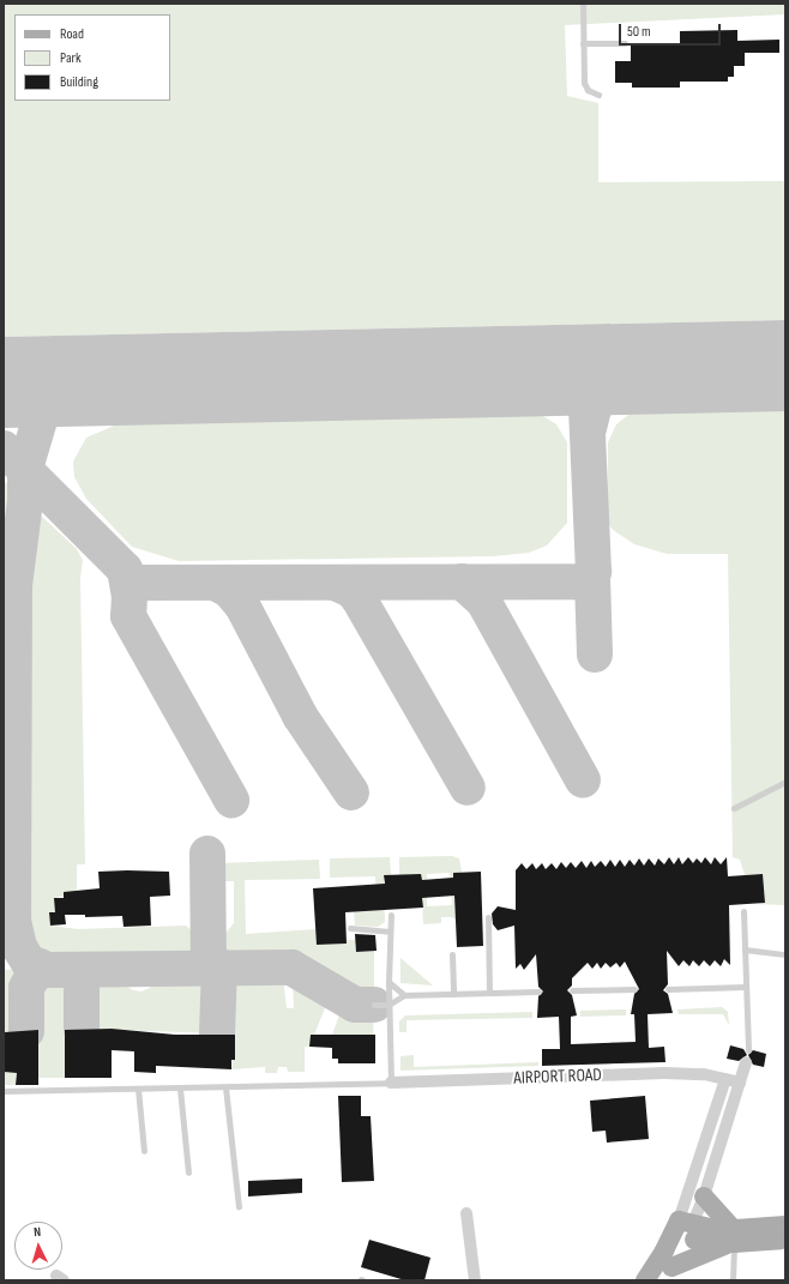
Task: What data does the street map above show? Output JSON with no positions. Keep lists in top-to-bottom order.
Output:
{
  "streets": {
    "street": ["AIRPORT ROAD"]
  },
  "legend": ["Road", "Park", "Building"],
  "scale_bar": "50 m",
  "north": "top"
}
